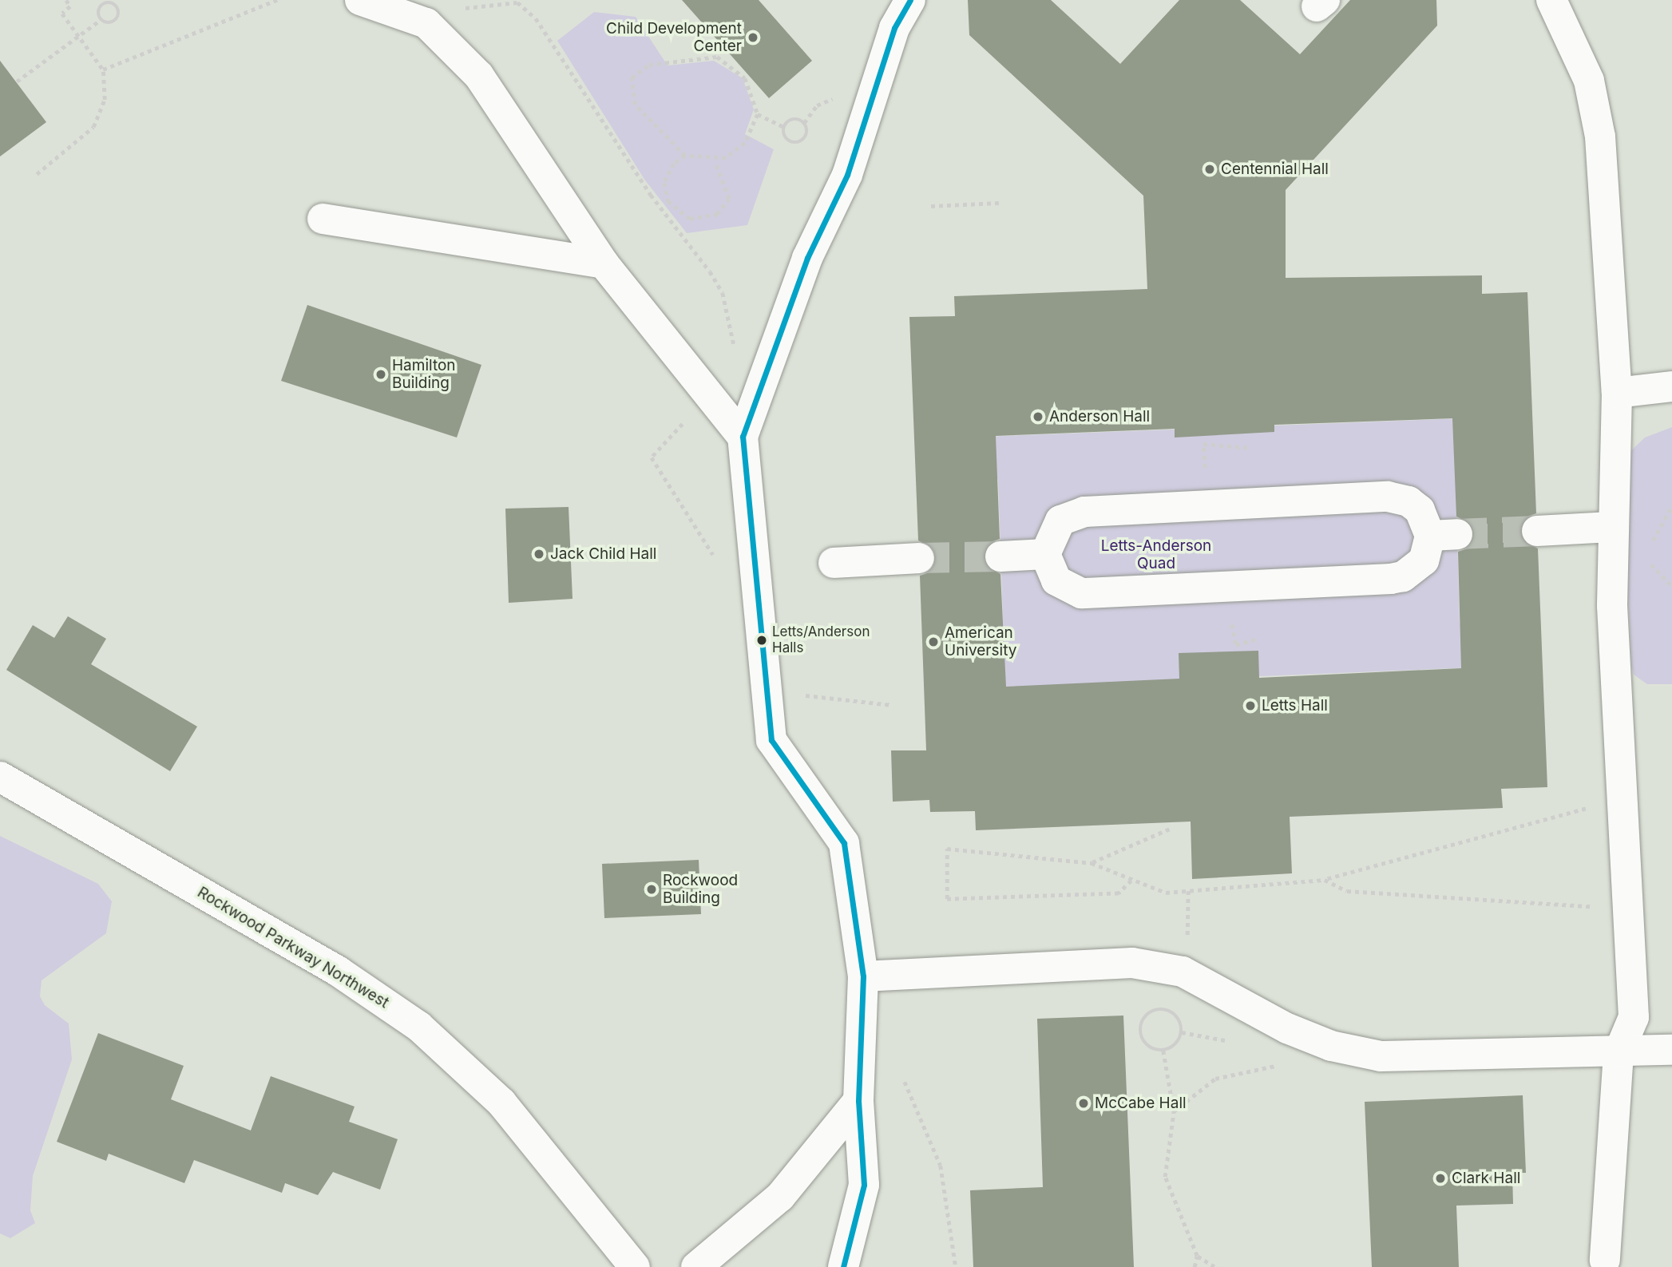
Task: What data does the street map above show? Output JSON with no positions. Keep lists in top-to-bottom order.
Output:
{
  "streets": {
    "street": ["Rockwood Parkway Northwest"]
  },
  "parks": ["Letts-Anderson Quad"],
  "places": [
    "Child Development Center",
    "Centennial Hall",
    "Hamilton Building",
    "Anderson Hall",
    "Jack Child Hall",
    "Letts/Anderson Halls",
    "American University",
    "Letts Hall",
    "Rockwood Building",
    "McCabe Hall",
    "Clark Hall"
  ]
}
